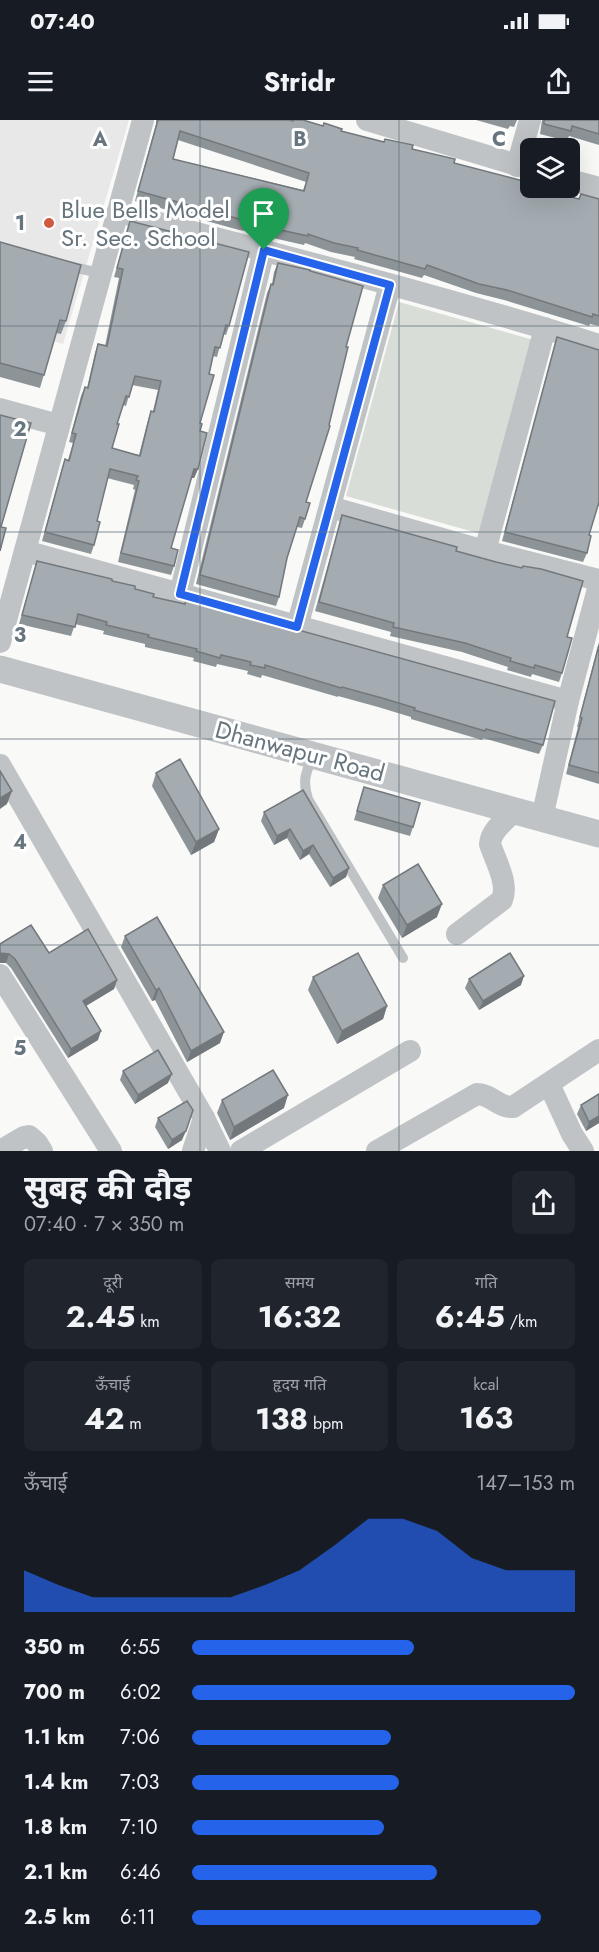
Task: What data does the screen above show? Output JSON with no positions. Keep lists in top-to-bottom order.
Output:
{
  "streets": {
    "street": ["Dhanwapur Road"]
  },
  "places": ["Blue Bells Model Sr. Sec. School"],
  "page": {
    "status": "07:40",
    "header": "Stridr",
    "heading": ["सुबह की दौड़", "07:40 · 7 × 350 m"],
    "stats": [
      ["दूरी", "2.45 km"],
      ["समय", "16:32"],
      ["गति", "6:45 /km"],
      ["ऊँचाई", "42 m"],
      ["हृदय गति", "138 bpm"],
      ["kcal", "163"]
    ],
    "chart": ["ऊँचाई", "147–153 m"],
    "list": [
      {
        "name": "350 m",
        "note": "6:55"
      },
      {
        "name": "700 m",
        "note": "6:02"
      },
      {
        "name": "1.1 km",
        "note": "7:06"
      },
      {
        "name": "1.4 km",
        "note": "7:03"
      },
      {
        "name": "1.8 km",
        "note": "7:10"
      },
      {
        "name": "2.1 km",
        "note": "6:46"
      },
      {
        "name": "2.5 km",
        "note": "6:11"
      }
    ]
  },
  "grid": {
    "columns": ["A", "B", "C"],
    "rows": [
      "1",
      "2",
      "3",
      "4",
      "5"
    ]
  }
}
